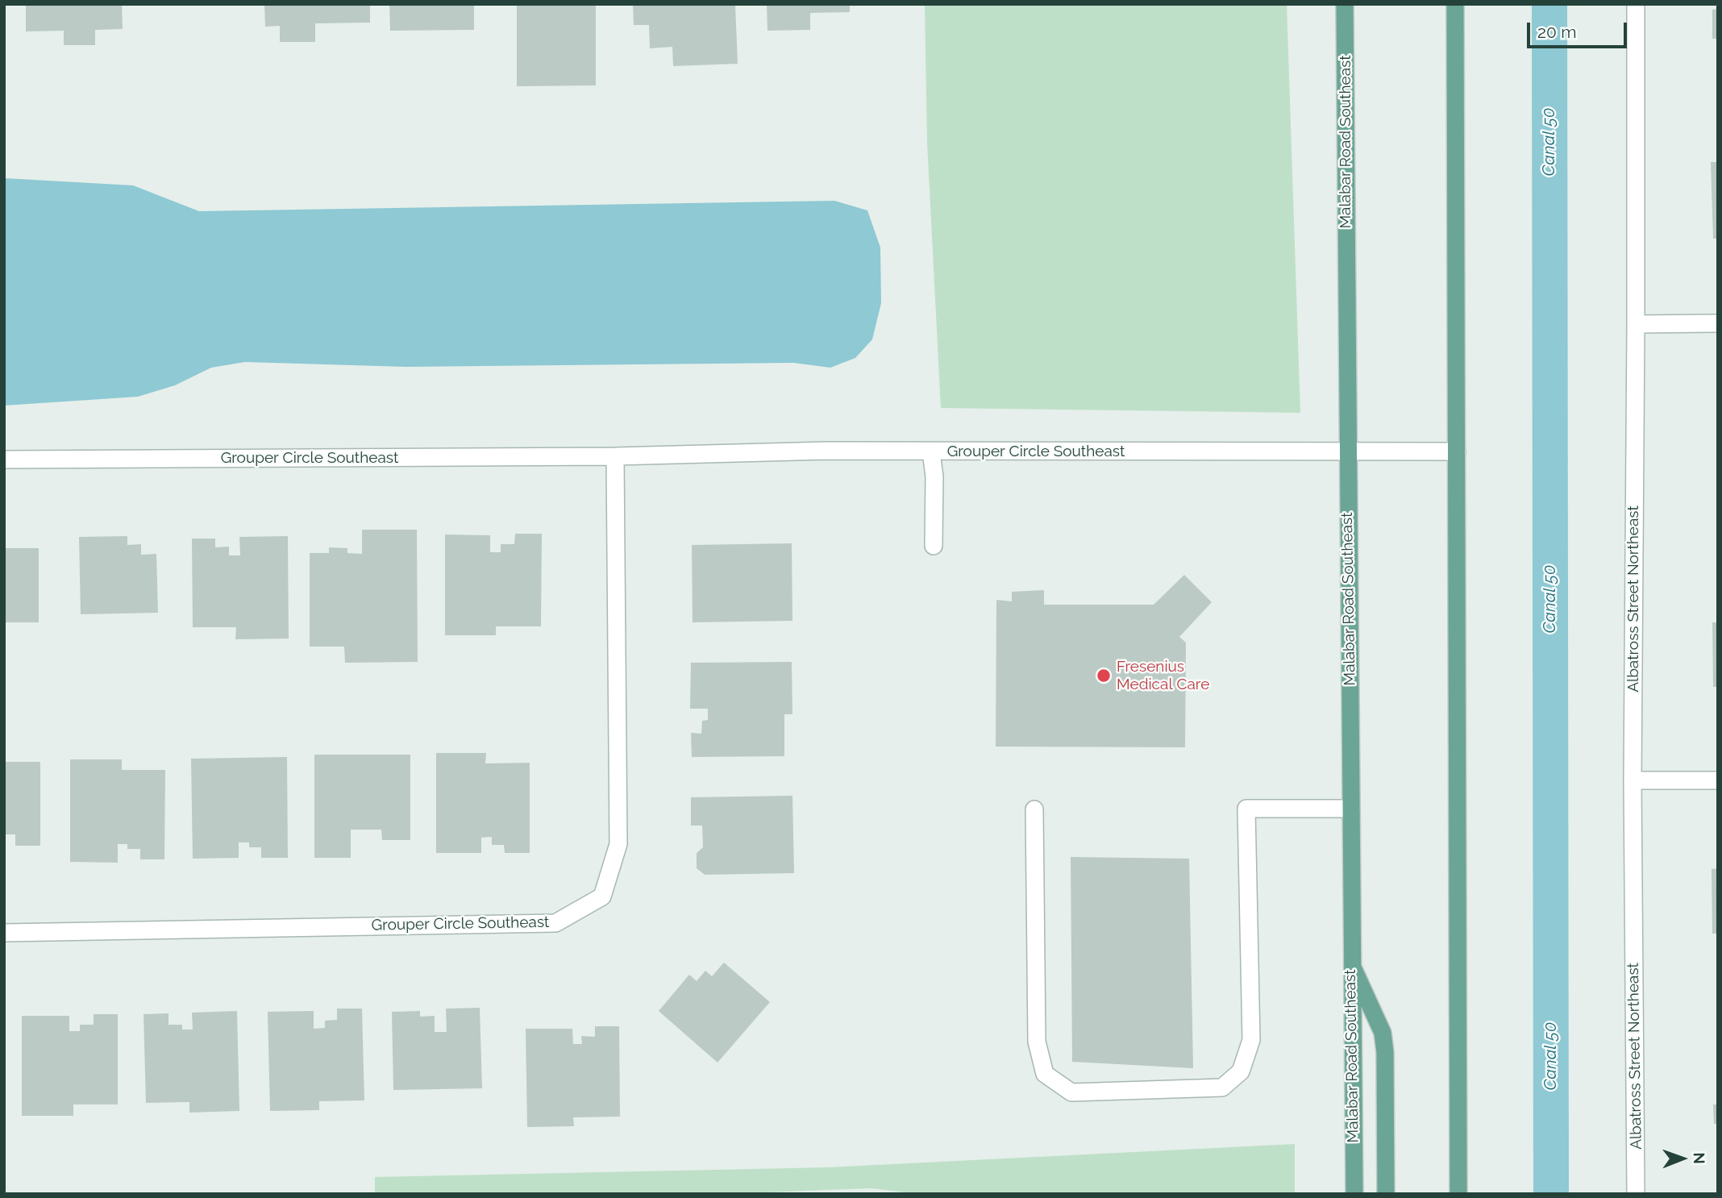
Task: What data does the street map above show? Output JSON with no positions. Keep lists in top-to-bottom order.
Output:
{
  "streets": {
    "main road": ["Malabar Road Southeast"],
    "street": ["Grouper Circle Southeast", "Albatross Street Northeast"]
  },
  "crossings": [
    ["Malabar Road Southeast", "Grouper Circle Southeast"]
  ],
  "water": ["Canal 50"],
  "places": ["Fresenius Medical Care"],
  "scale_bar": "20 m",
  "north": "right"
}
